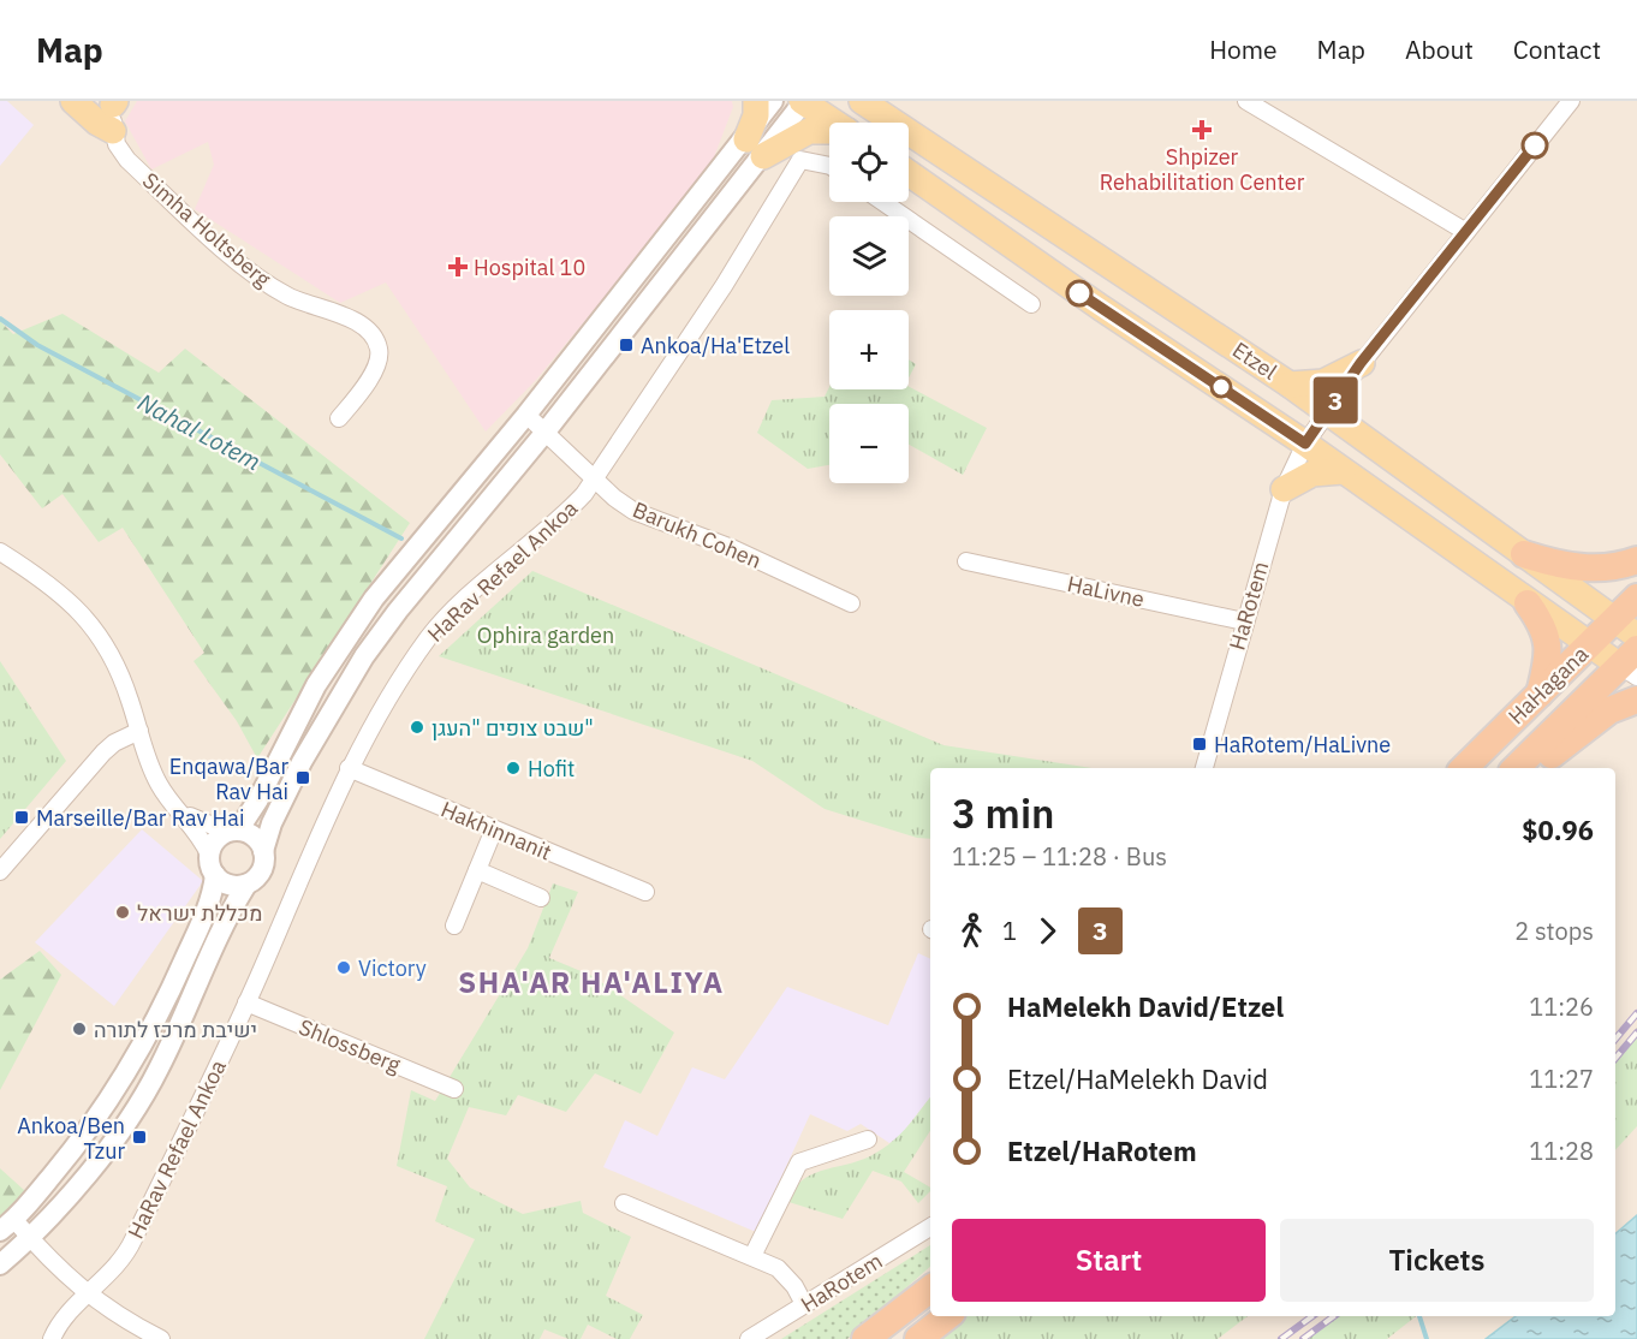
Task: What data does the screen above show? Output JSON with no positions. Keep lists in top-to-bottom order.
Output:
{
  "streets": {
    "highway": ["HaHagana"],
    "main road": ["Etzel"],
    "street": [
      "Simha Holtsberg",
      "Barukh Cohen",
      "HaRav Refael Ankoa",
      "HaLivne",
      "HaRotem",
      "Hakhinnanit",
      "Shlossberg"
    ]
  },
  "crossings": [
    ["Etzel", "HaRotem"],
    ["Etzel", "HaHagana"],
    ["Barukh Cohen", "HaRav Refael Ankoa"],
    ["HaRav Refael Ankoa", "Hakhinnanit"],
    ["HaRav Refael Ankoa", "Shlossberg"],
    ["HaLivne", "HaRotem"]
  ],
  "districts": ["SHA'AR HA'ALIYA"],
  "water": ["Nahal Lotem"],
  "parks": ["Ophira garden"],
  "places": {
    "health": ["Shpizer Rehabilitation Center", "Hospital 10"],
    "transit": [
      "Ankoa/Ha'Etzel",
      "HaRotem/HaLivne",
      "Enqawa/Bar Rav Hai",
      "Marseille/Bar Rav Hai",
      "Ankoa/Ben Tzur"
    ],
    "other": [
      "שבט צופים \"העגן\"",
      "Hofit",
      "מכללת ישראל",
      "Victory",
      "ישיבת מרכז לתורה"
    ]
  },
  "lines": ["bus line 3"],
  "page": {
    "header": "Map",
    "nav": [
      "Home",
      "Map",
      "About",
      "Contact"
    ],
    "on_map": "3",
    "map_buttons": ["+", "−"],
    "heading": ["3 min", "11:25 – 11:28 · Bus", "$0.96"],
    "legs": ["1", "3", "2 stops"],
    "list": [
      {
        "name": "HaMelekh David/Etzel",
        "value": "11:26"
      },
      {
        "name": "Etzel/HaMelekh David",
        "value": "11:27"
      },
      {
        "name": "Etzel/HaRotem",
        "value": "11:28"
      }
    ],
    "buttons": ["Start", "Tickets"]
  }
}
